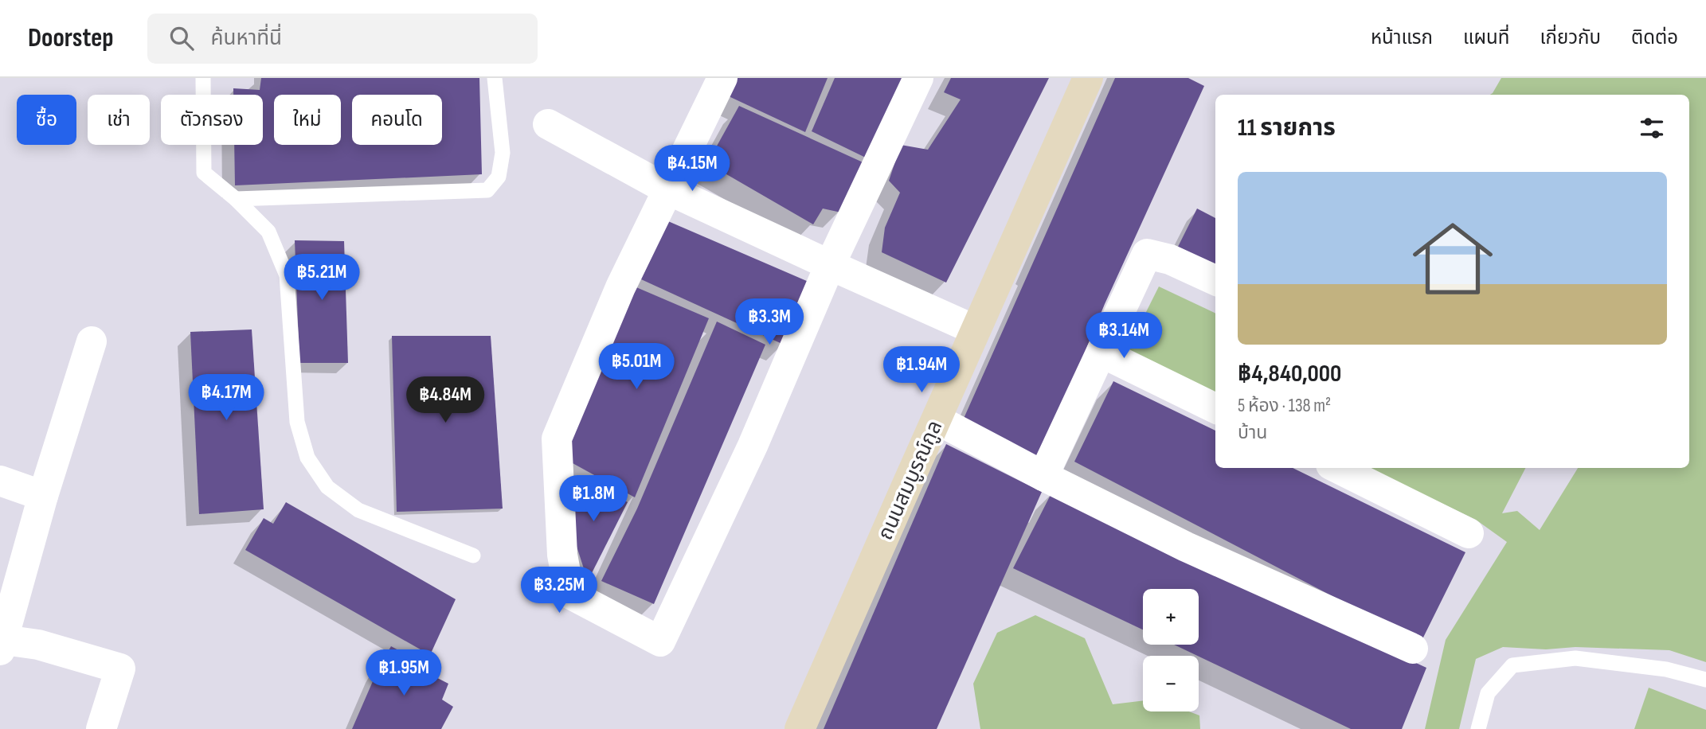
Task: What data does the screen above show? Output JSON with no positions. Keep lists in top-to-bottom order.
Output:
{
  "streets": {
    "street": ["ถนนสมบูรณ์กูล"]
  },
  "page": {
    "header": "Doorstep",
    "search": "ค้นหาที่นี่",
    "nav": [
      "หน้าแรก",
      "แผนที่",
      "เกี่ยวกับ",
      "ติดต่อ"
    ],
    "chip": [
      "ซื้อ",
      "เช่า",
      "ตัวกรอง",
      "ใหม่",
      "คอนโด"
    ],
    "heading": "11 รายการ",
    "price": [
      "฿4.15M",
      "฿5.21M",
      "฿3.3M",
      "฿3.14M",
      "฿5.01M",
      "฿1.94M",
      "฿4.17M",
      "฿4.84M",
      "฿1.8M",
      "฿3.25M",
      "฿1.95M"
    ],
    "list": [
      {
        "name": "฿4,840,000",
        "note": "5 ห้อง · 138 m² · บ้าน"
      }
    ],
    "map_buttons": ["+", "−"]
  }
}
